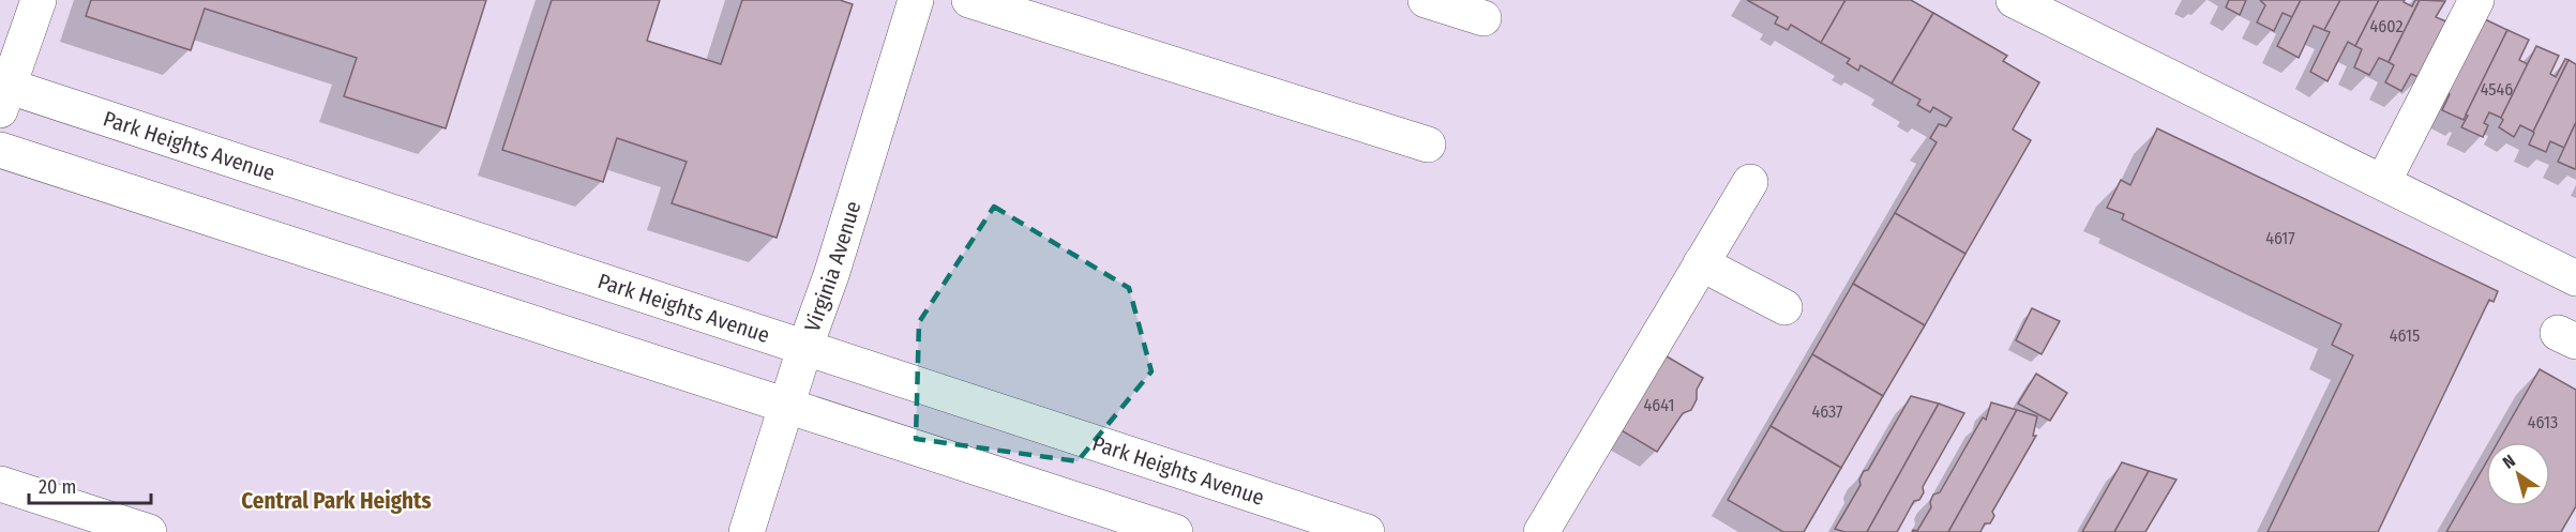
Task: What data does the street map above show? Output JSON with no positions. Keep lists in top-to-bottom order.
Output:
{
  "streets": {
    "main road": ["Park Heights Avenue", "Virginia Avenue"]
  },
  "crossings": [
    ["Park Heights Avenue", "Virginia Avenue"]
  ],
  "districts": ["Central Park Heights"],
  "house_numbers": [
    "4602",
    "4546",
    "4617",
    "4615",
    "4641",
    "4637",
    "4613"
  ],
  "scale_bar": "20 m",
  "north": "top left"
}
